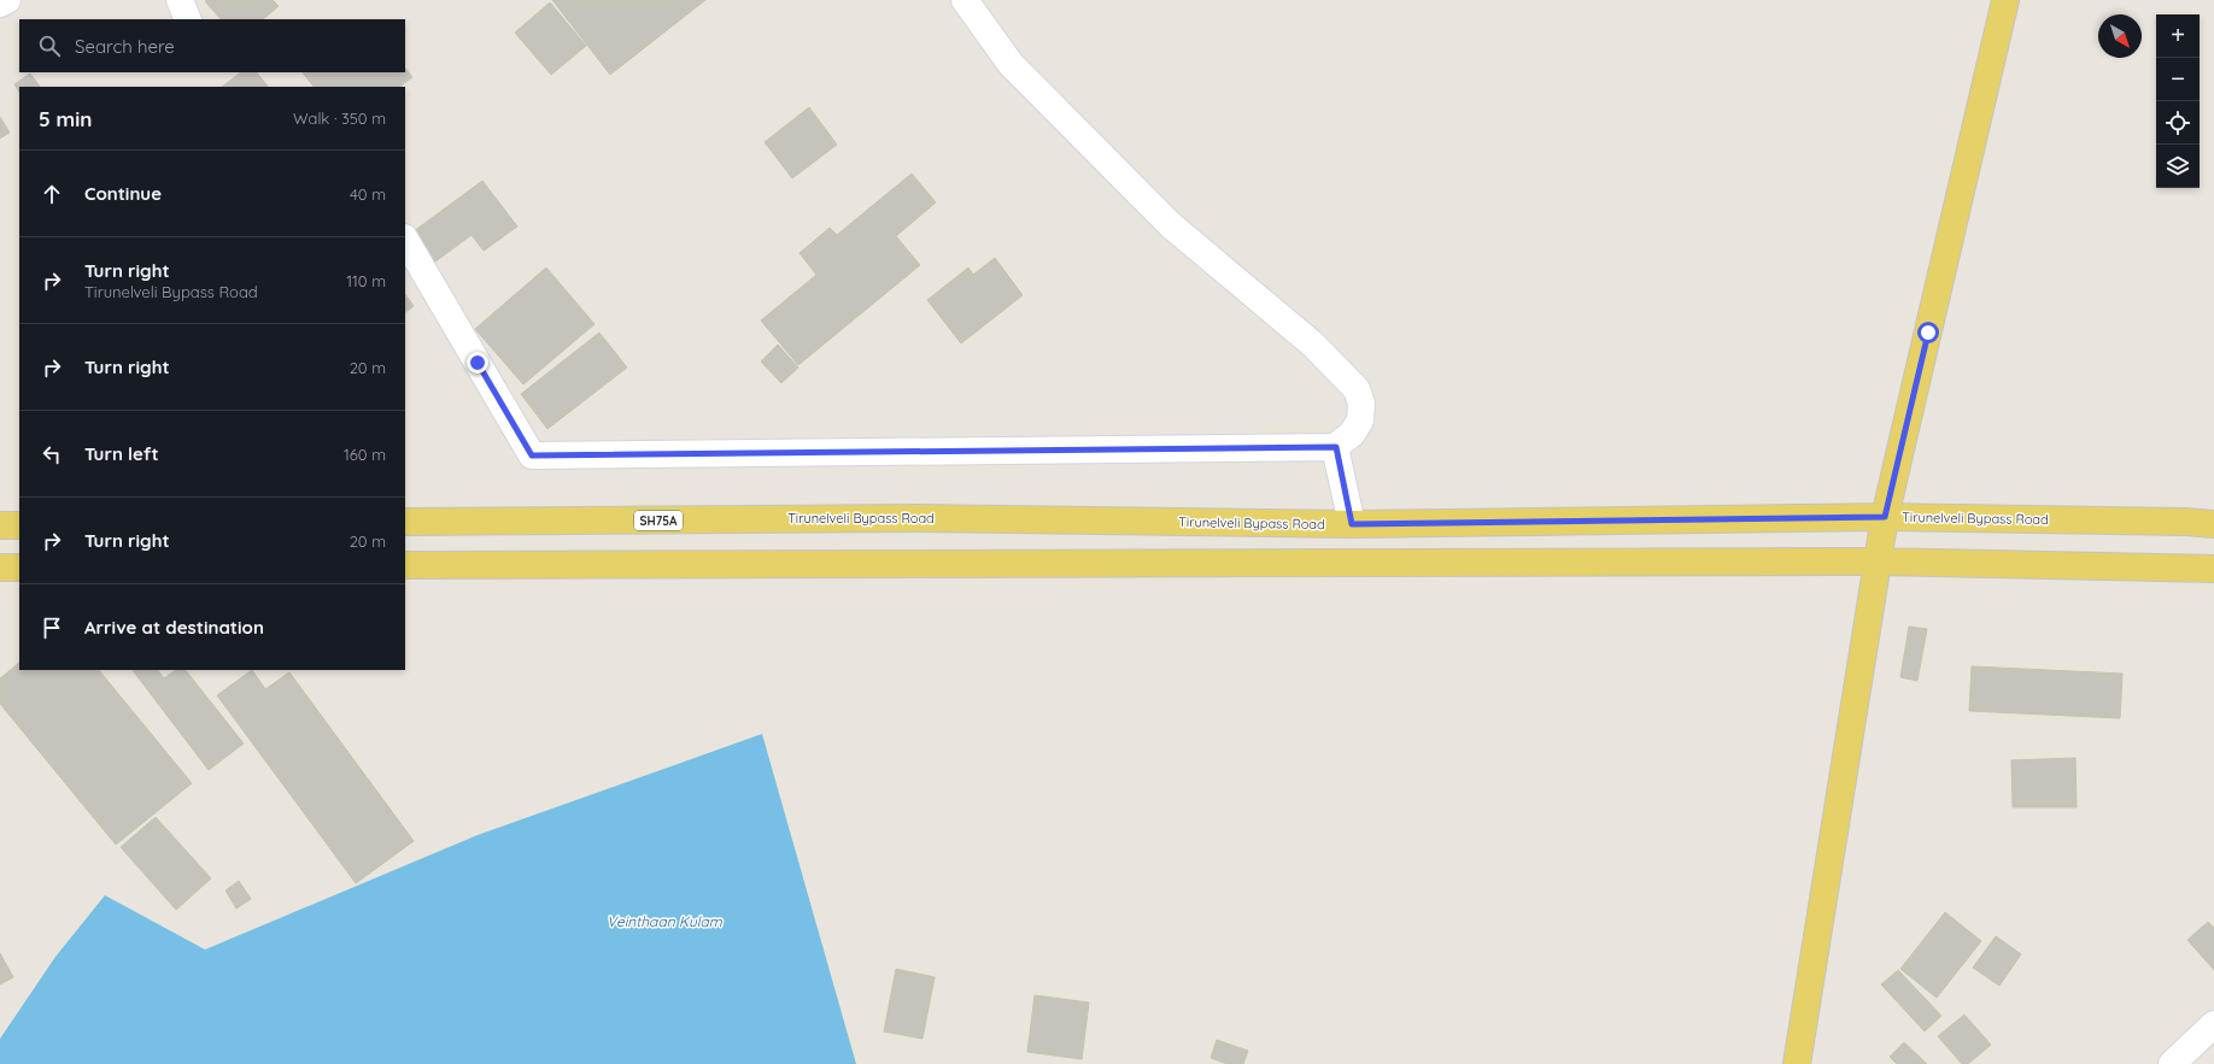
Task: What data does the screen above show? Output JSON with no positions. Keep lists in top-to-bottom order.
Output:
{
  "streets": {
    "main road": ["Tirunelveli Bypass Road", "SH75A"]
  },
  "water": ["Veinthaan Kulam"],
  "north": "bottom right",
  "page": {
    "map_buttons": ["+", "−"],
    "search": "Search here",
    "heading": ["5 min", "Walk · 350 m"],
    "list": [
      ["Continue", "40 m"],
      ["Turn right", "Tirunelveli Bypass Road", "110 m"],
      ["Turn right", "20 m"],
      ["Turn left", "160 m"],
      ["Turn right", "20 m"],
      "Arrive at destination"
    ]
  }
}
